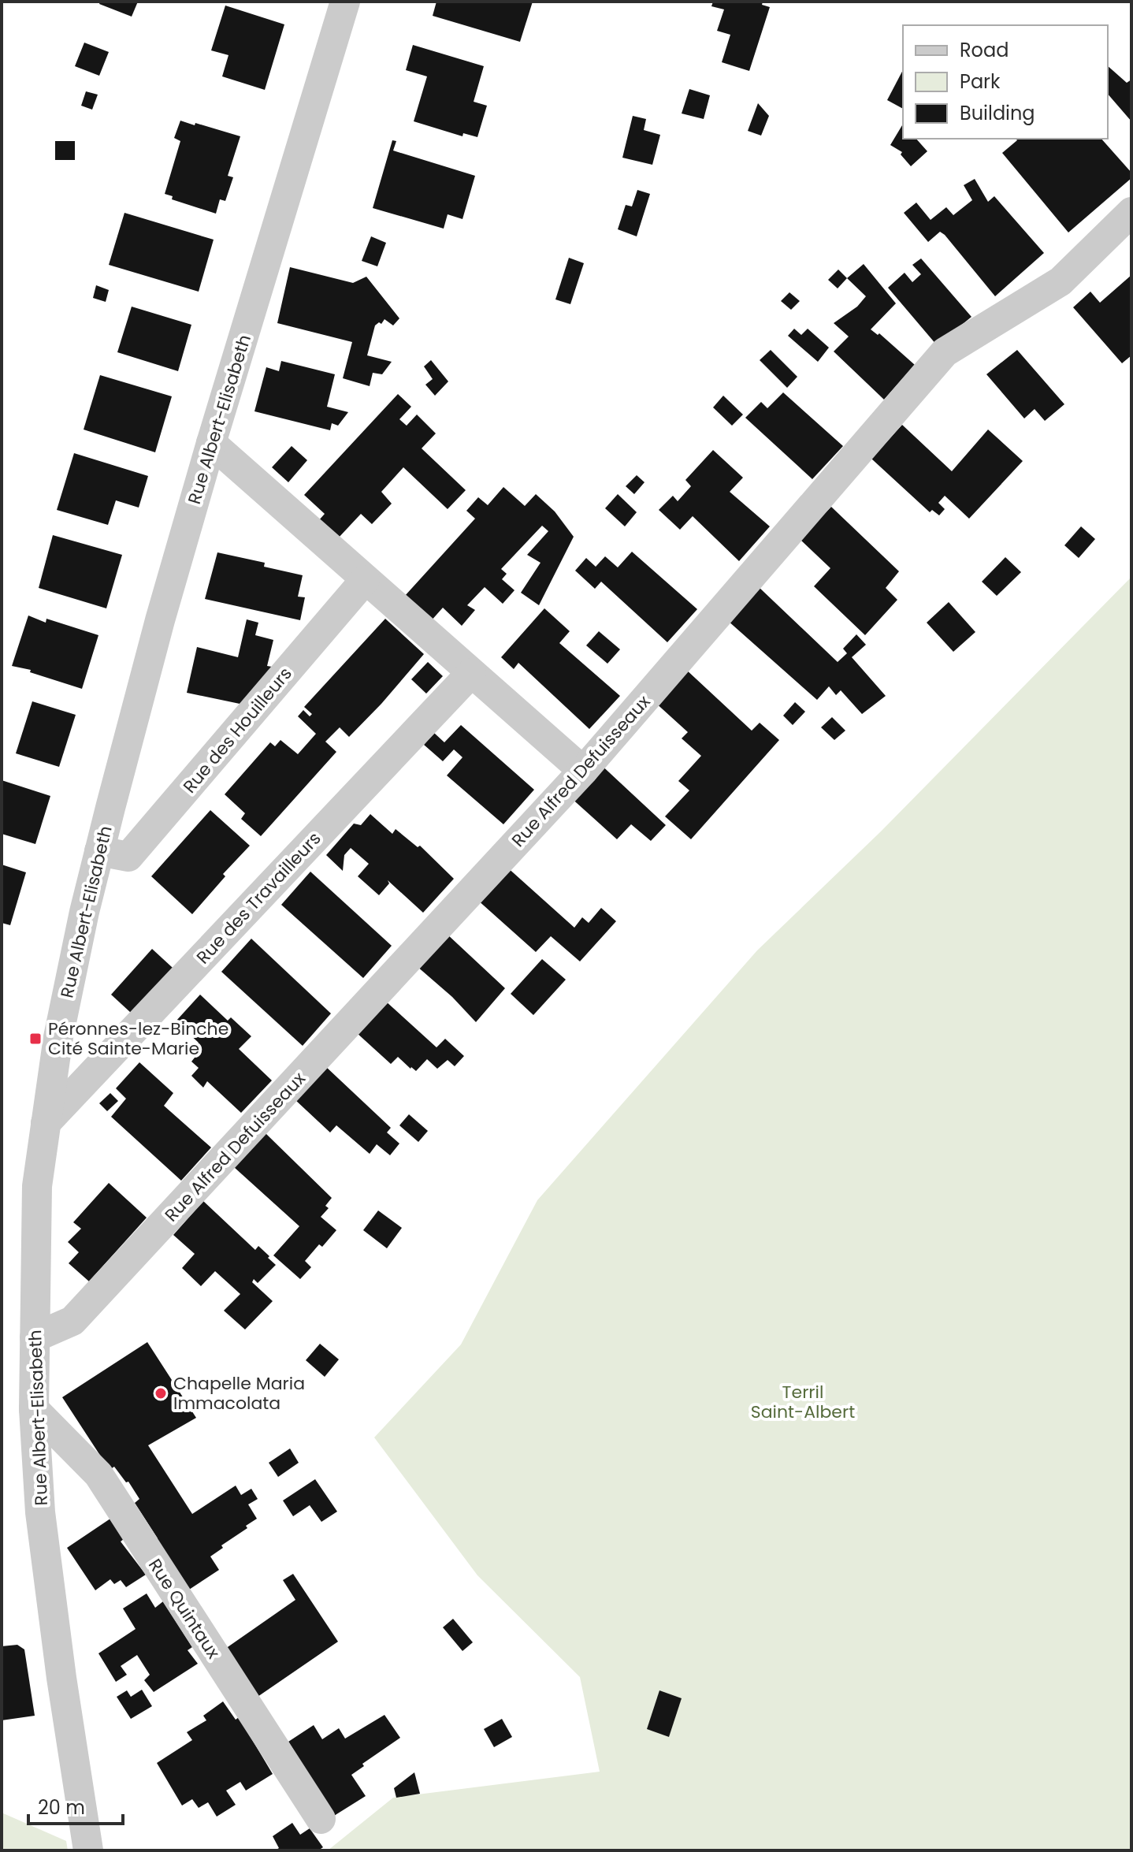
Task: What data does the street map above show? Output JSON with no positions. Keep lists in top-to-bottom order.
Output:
{
  "streets": {
    "street": [
      "Rue Albert-Elisabeth",
      "Rue des Houilleurs",
      "Rue Alfred Defuisseaux",
      "Rue des Travailleurs",
      "Rue Quintaux"
    ]
  },
  "crossings": [
    ["Rue Albert-Elisabeth", "Rue des Houilleurs"],
    ["Rue Albert-Elisabeth", "Rue Alfred Defuisseaux"],
    ["Rue Albert-Elisabeth", "Rue des Travailleurs"],
    ["Rue Albert-Elisabeth", "Rue Quintaux"]
  ],
  "parks": ["Terril Saint-Albert"],
  "places": {
    "transit": ["Péronnes-lez-Binche Cité Sainte-Marie"],
    "other": ["Chapelle Maria Immacolata"]
  },
  "legend": ["Road", "Park", "Building"],
  "scale_bar": "20 m"
}
